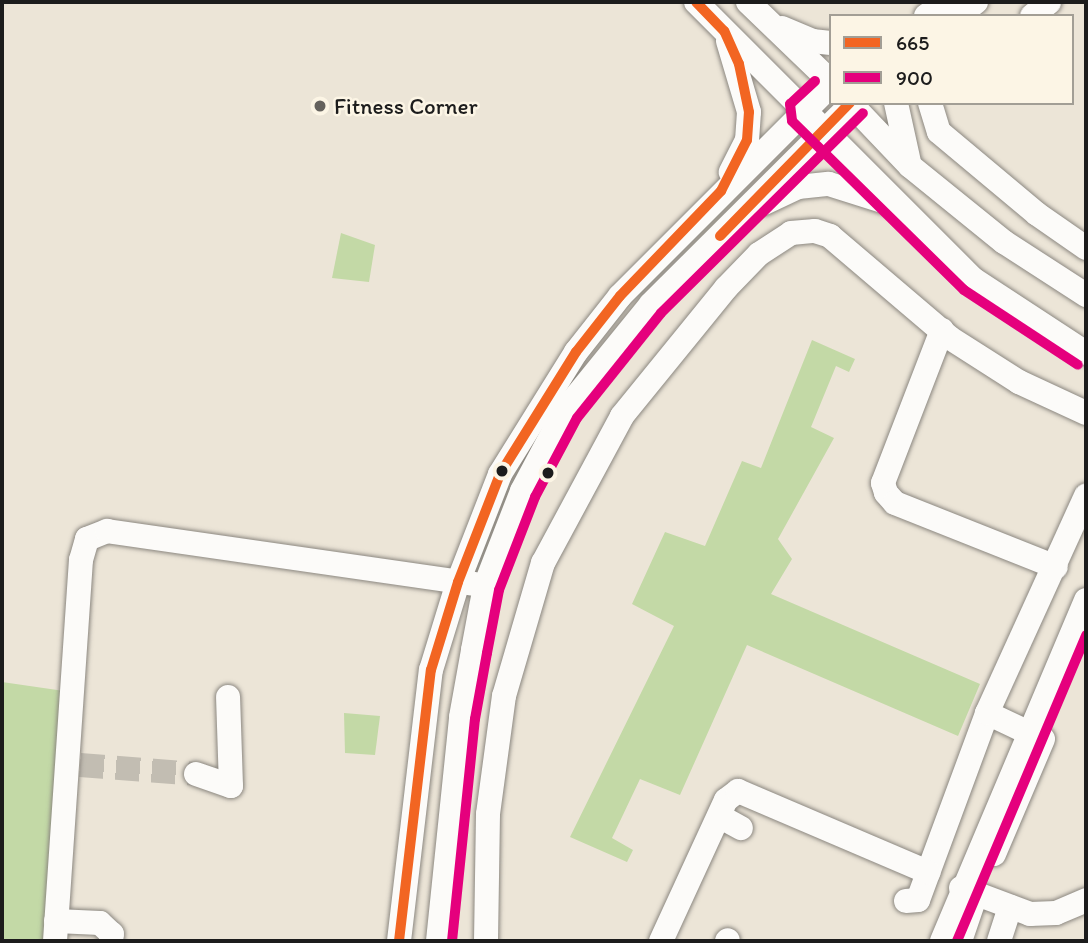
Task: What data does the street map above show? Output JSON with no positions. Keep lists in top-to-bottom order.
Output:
{
  "places": ["Fitness Corner"],
  "lines": ["transit line 665", "transit line 900"],
  "legend": ["665", "900"]
}
